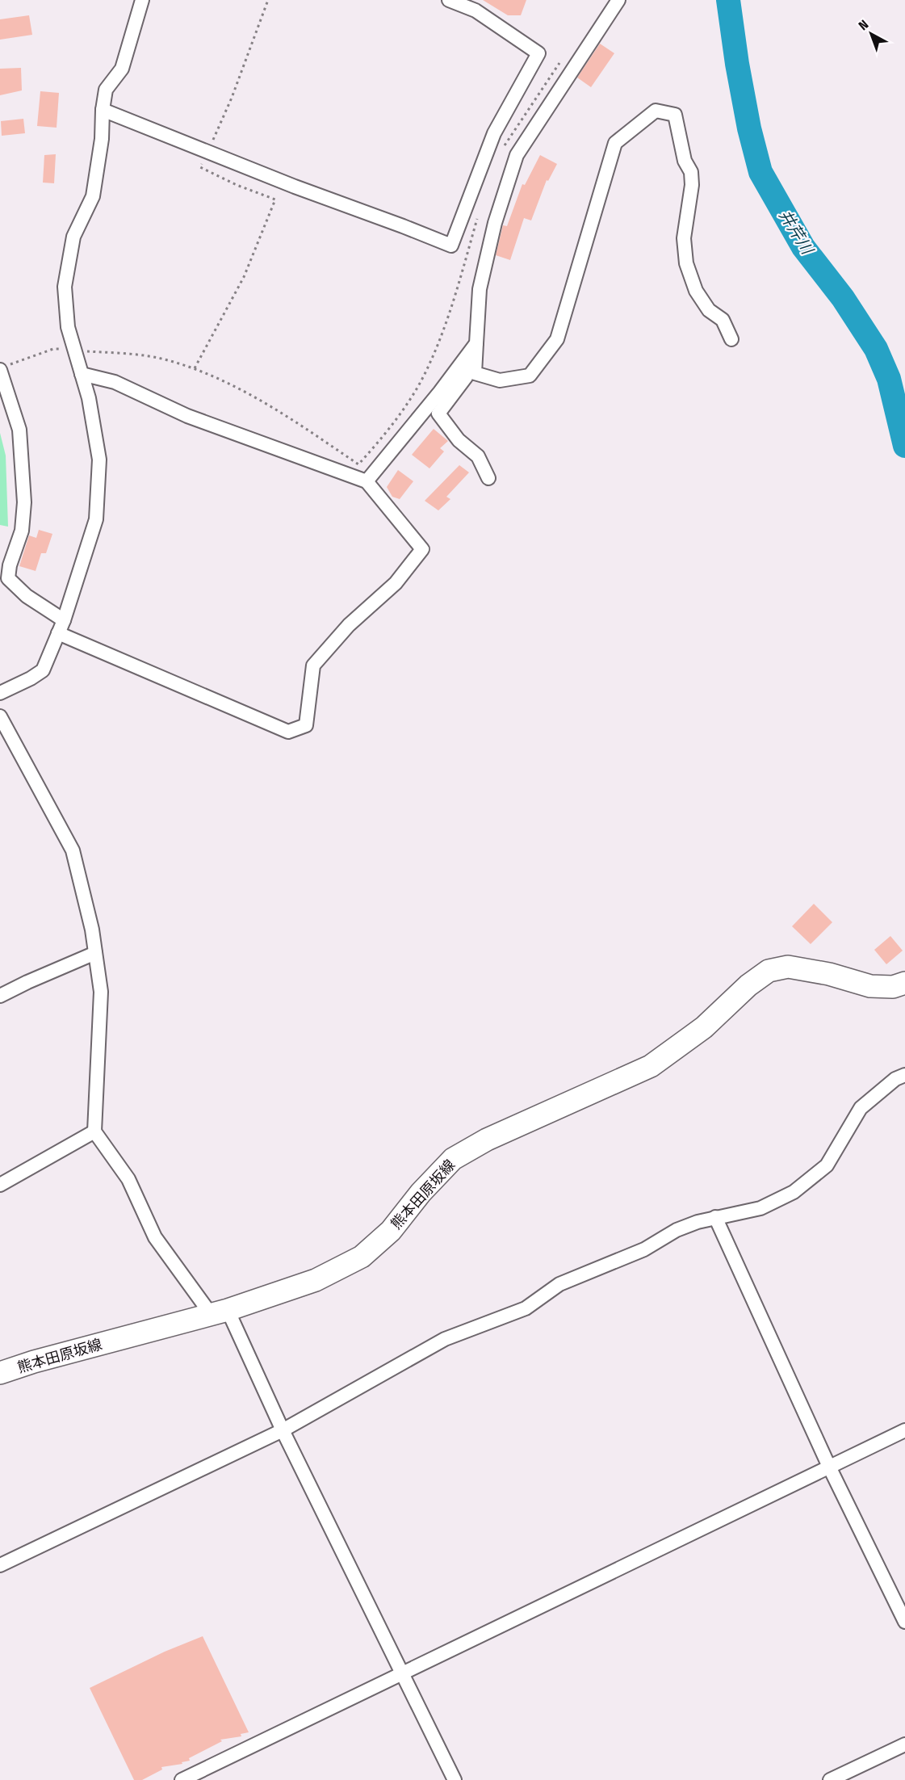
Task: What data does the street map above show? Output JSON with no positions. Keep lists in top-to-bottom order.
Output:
{
  "streets": {
    "main road": ["熊本田原坂線"]
  },
  "water": ["井芹川"],
  "north": "top left"
}
